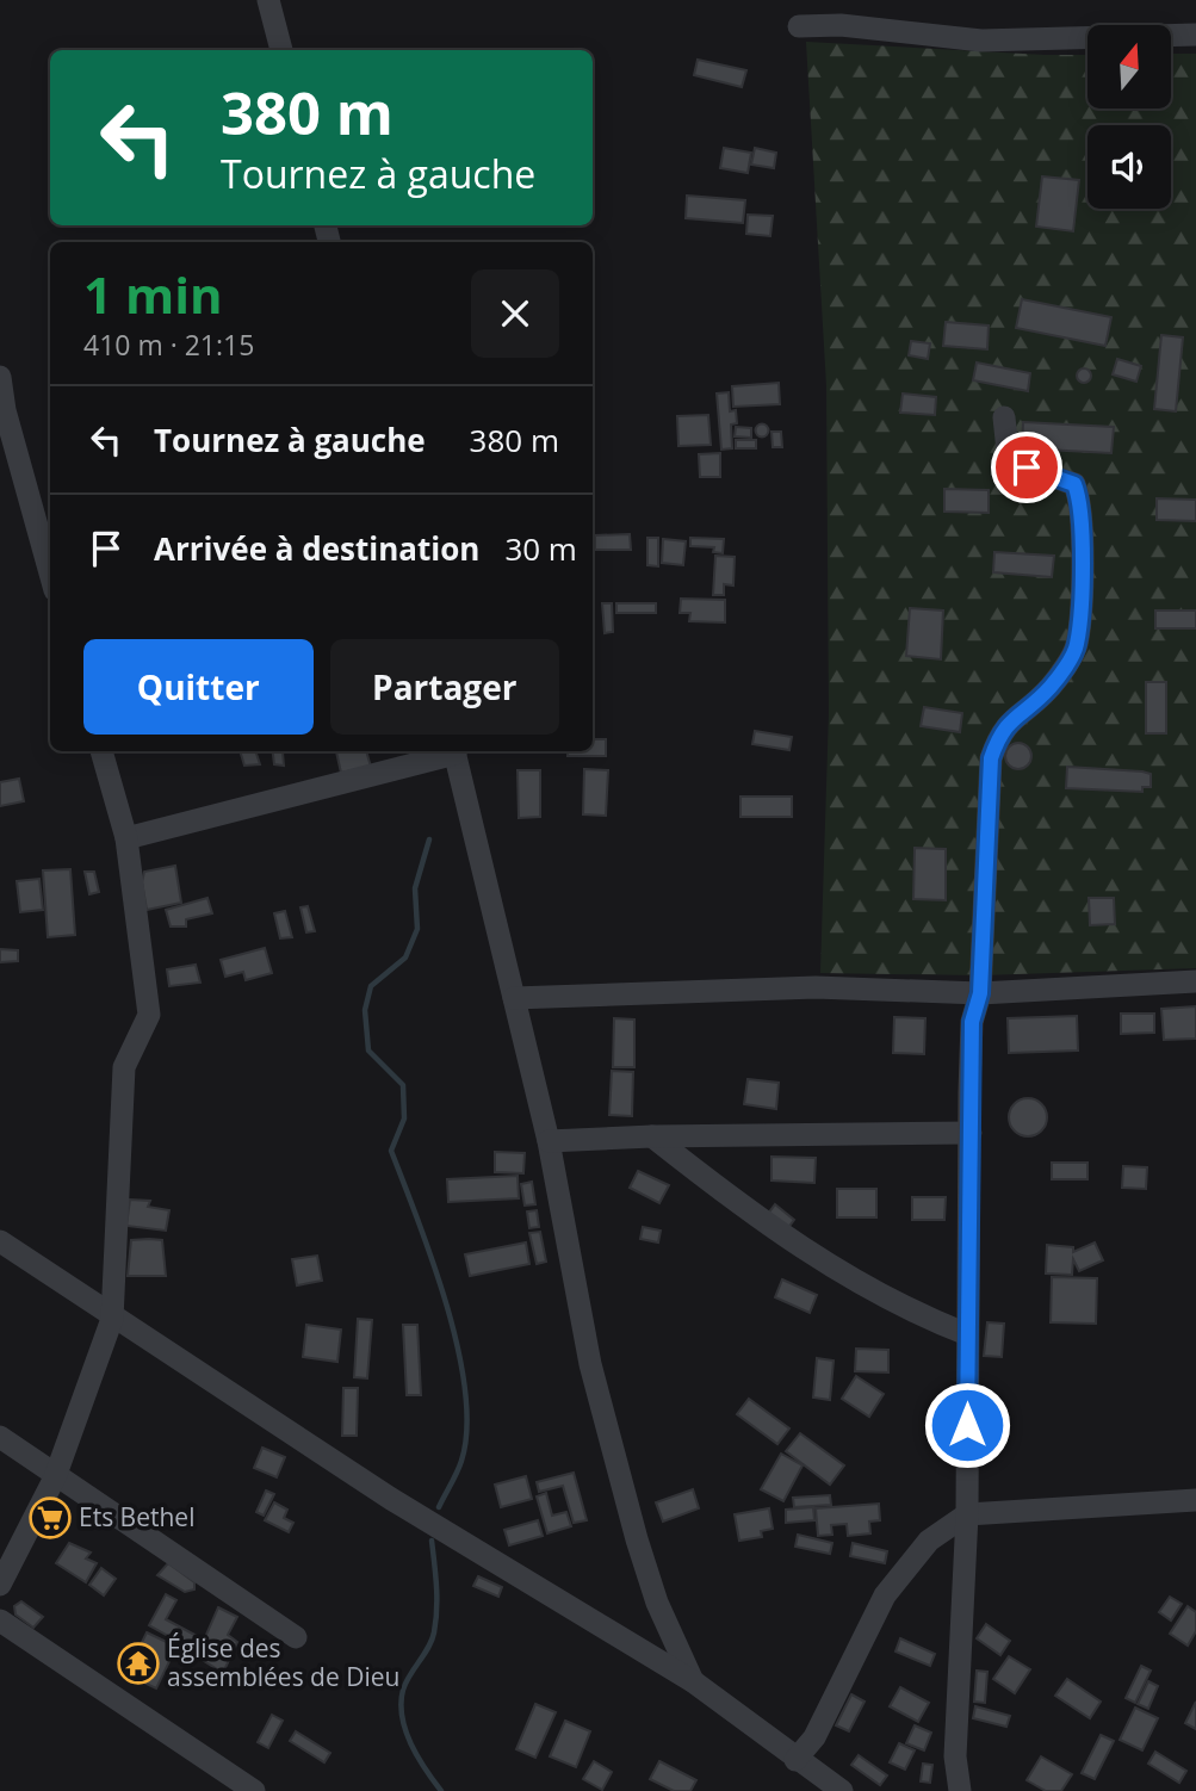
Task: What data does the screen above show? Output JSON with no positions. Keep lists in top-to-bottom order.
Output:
{
  "places": {
    "supermarket": ["Ets Bethel"],
    "temple": ["Église des assemblées de Dieu"]
  },
  "north": "top",
  "page": {
    "turn": ["380 m", "Tournez à gauche"],
    "heading": ["1 min", "410 m · 21:15"],
    "list": [
      {
        "name": "Tournez à gauche",
        "value": "380 m"
      },
      {
        "name": "Arrivée à destination",
        "value": "30 m"
      }
    ],
    "buttons": ["Quitter", "Partager"]
  }
}
